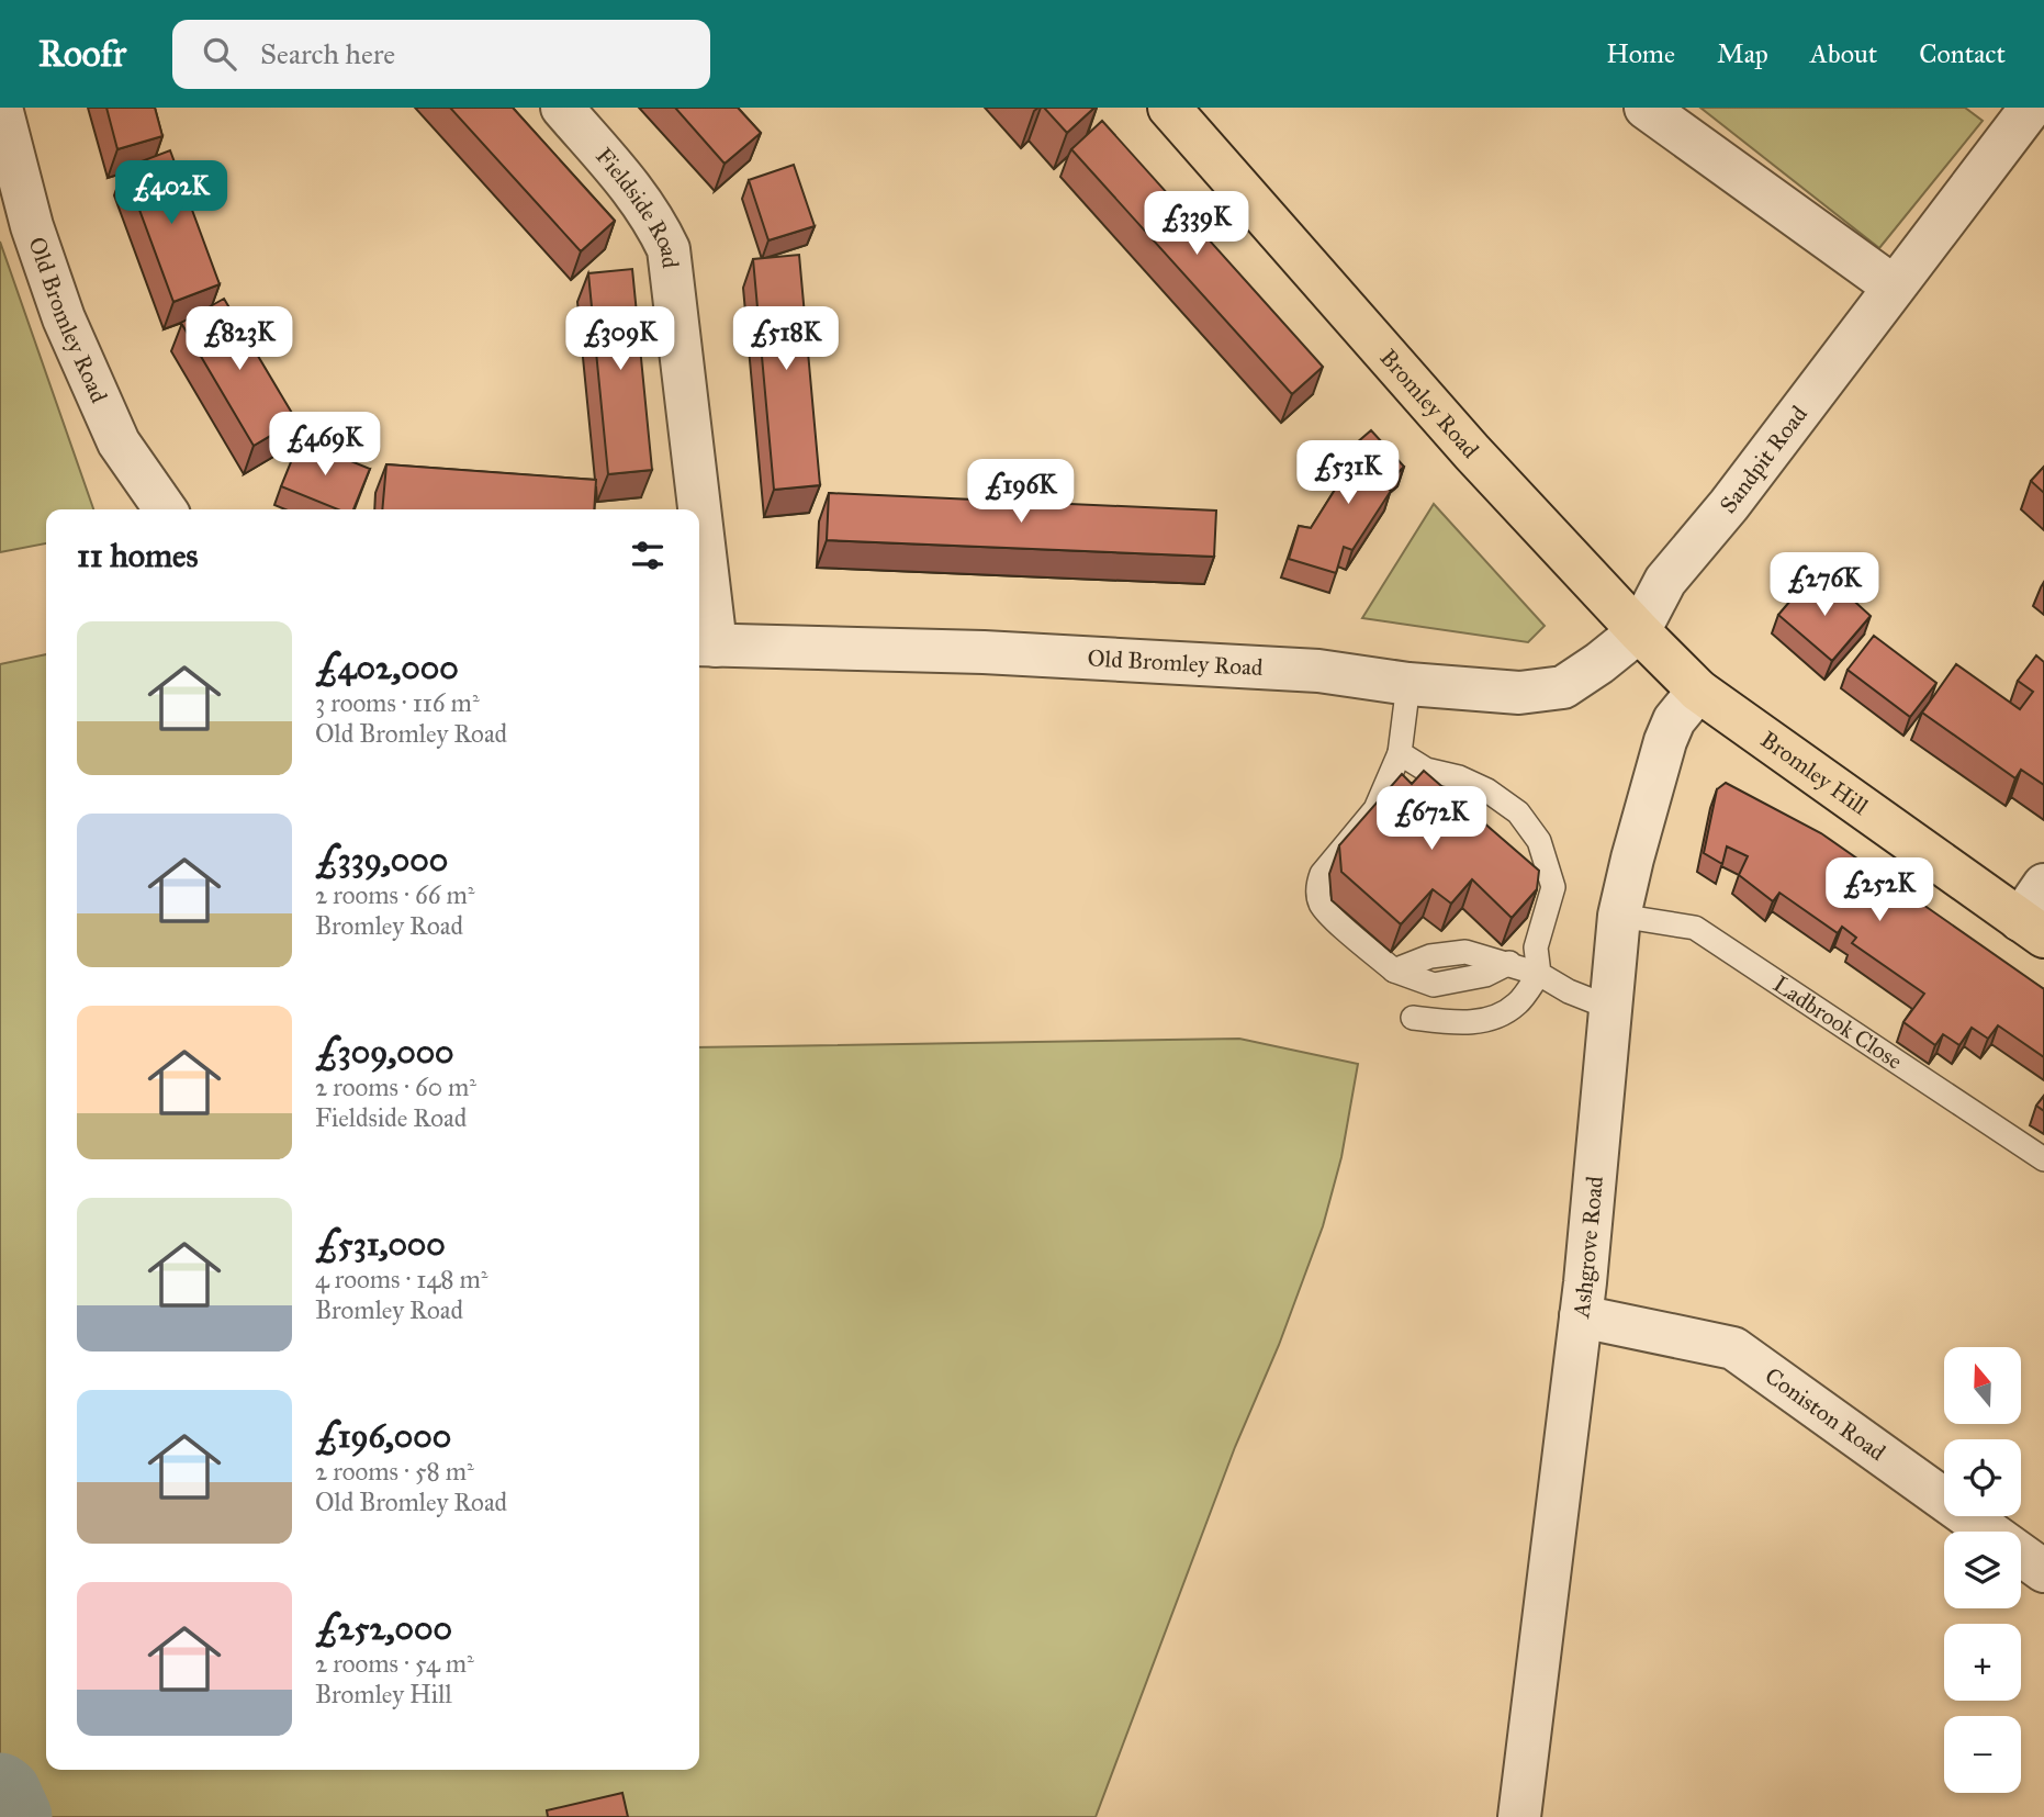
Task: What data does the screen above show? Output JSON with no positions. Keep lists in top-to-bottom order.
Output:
{
  "streets": {
    "main road": ["Bromley Road", "Bromley Hill"],
    "street": [
      "Fieldside Road",
      "Old Bromley Road",
      "Sandpit Road",
      "Ashgrove Road",
      "Coniston Road"
    ],
    "lane": ["Ladbrook Close"]
  },
  "crossings": [
    ["Fieldside Road", "Old Bromley Road"],
    ["Old Bromley Road", "Bromley Road"],
    ["Old Bromley Road", "Sandpit Road"],
    ["Bromley Road", "Sandpit Road"],
    ["Bromley Road", "Bromley Hill"],
    ["Bromley Road", "Ashgrove Road"],
    ["Bromley Hill", "Ashgrove Road"],
    ["Ladbrook Close", "Ashgrove Road"],
    ["Ashgrove Road", "Coniston Road"]
  ],
  "north": "top",
  "page": {
    "header": "Roofr",
    "search": "Search here",
    "nav": [
      "Home",
      "Map",
      "About",
      "Contact"
    ],
    "price": [
      "£402K",
      "£339K",
      "£823K",
      "£309K",
      "£518K",
      "£469K",
      "£531K",
      "£196K",
      "£276K",
      "£672K",
      "£252K"
    ],
    "heading": "11 homes",
    "list": [
      {
        "name": "£402,000",
        "note": "3 rooms · 116 m² · Old Bromley Road"
      },
      {
        "name": "£339,000",
        "note": "2 rooms · 66 m² · Bromley Road"
      },
      {
        "name": "£309,000",
        "note": "2 rooms · 60 m² · Fieldside Road"
      },
      {
        "name": "£531,000",
        "note": "4 rooms · 148 m² · Bromley Road"
      },
      {
        "name": "£196,000",
        "note": "2 rooms · 58 m² · Old Bromley Road"
      },
      {
        "name": "£252,000",
        "note": "2 rooms · 54 m² · Bromley Hill"
      }
    ],
    "map_buttons": ["+", "−"]
  }
}
